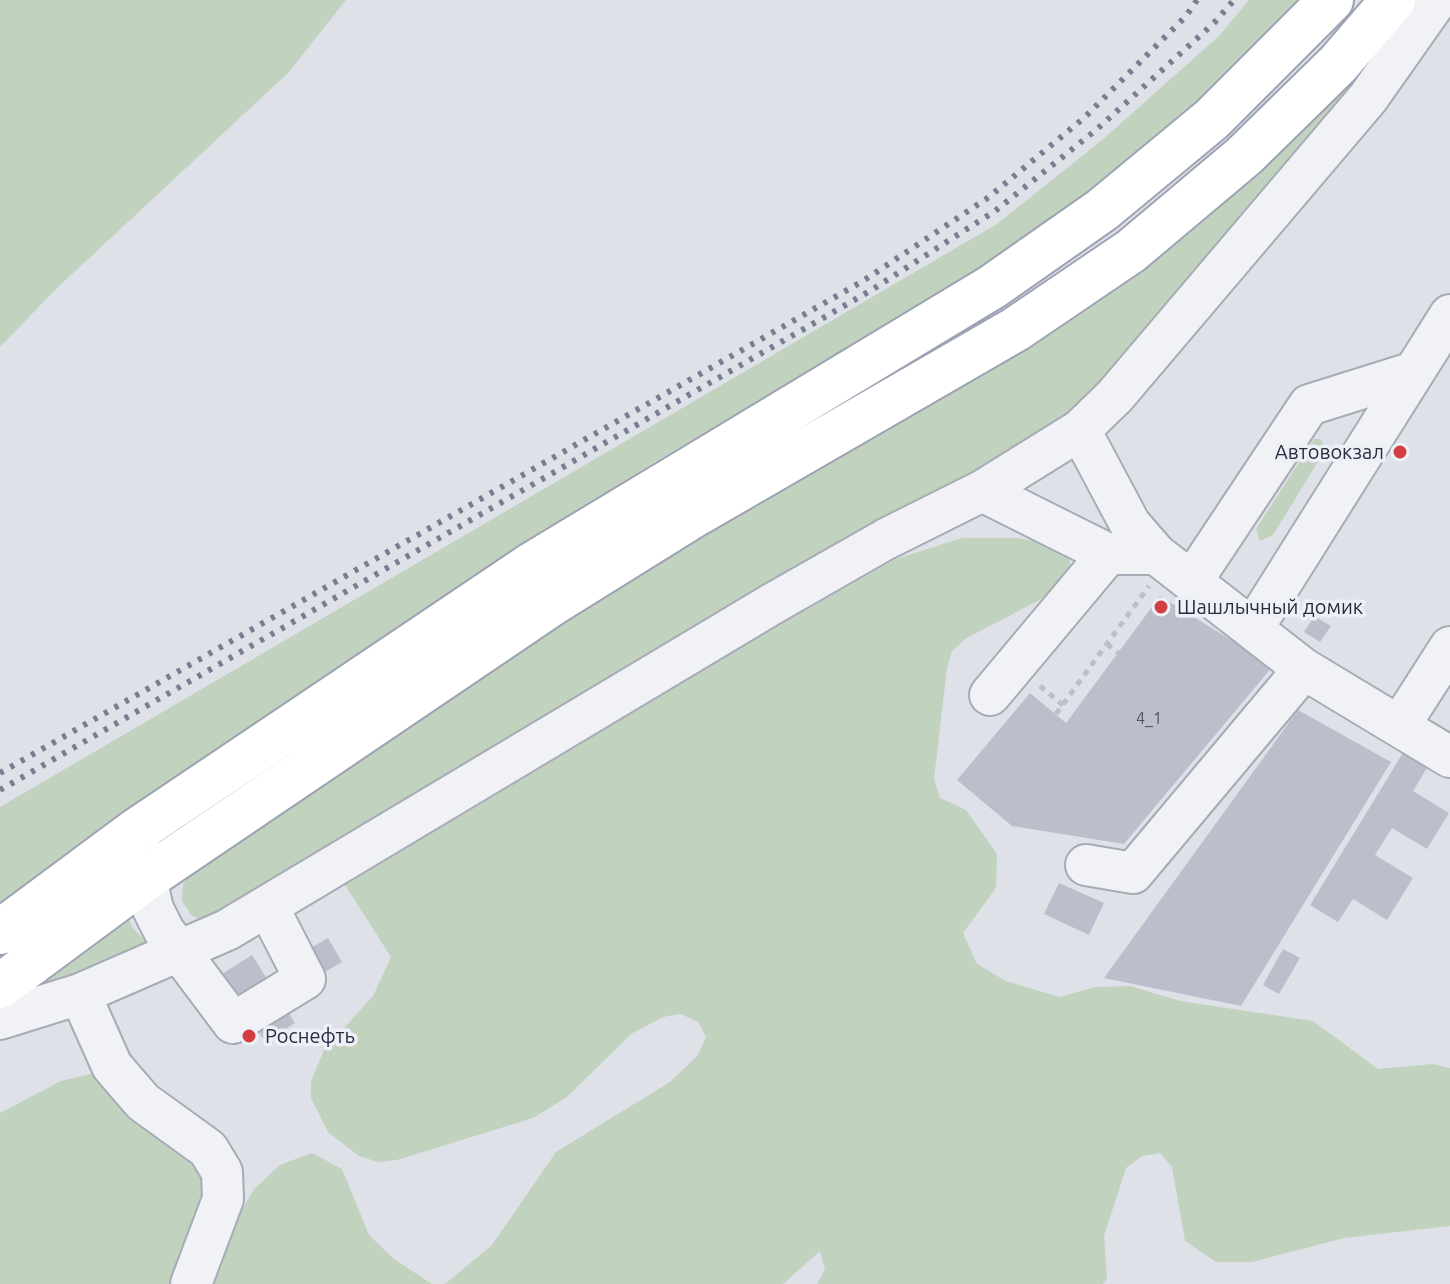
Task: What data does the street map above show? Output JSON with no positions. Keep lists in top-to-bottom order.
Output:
{
  "places": ["Автовокзал", "Шашлычный домик", "Роснефть"],
  "house_numbers": ["4_1"]
}
